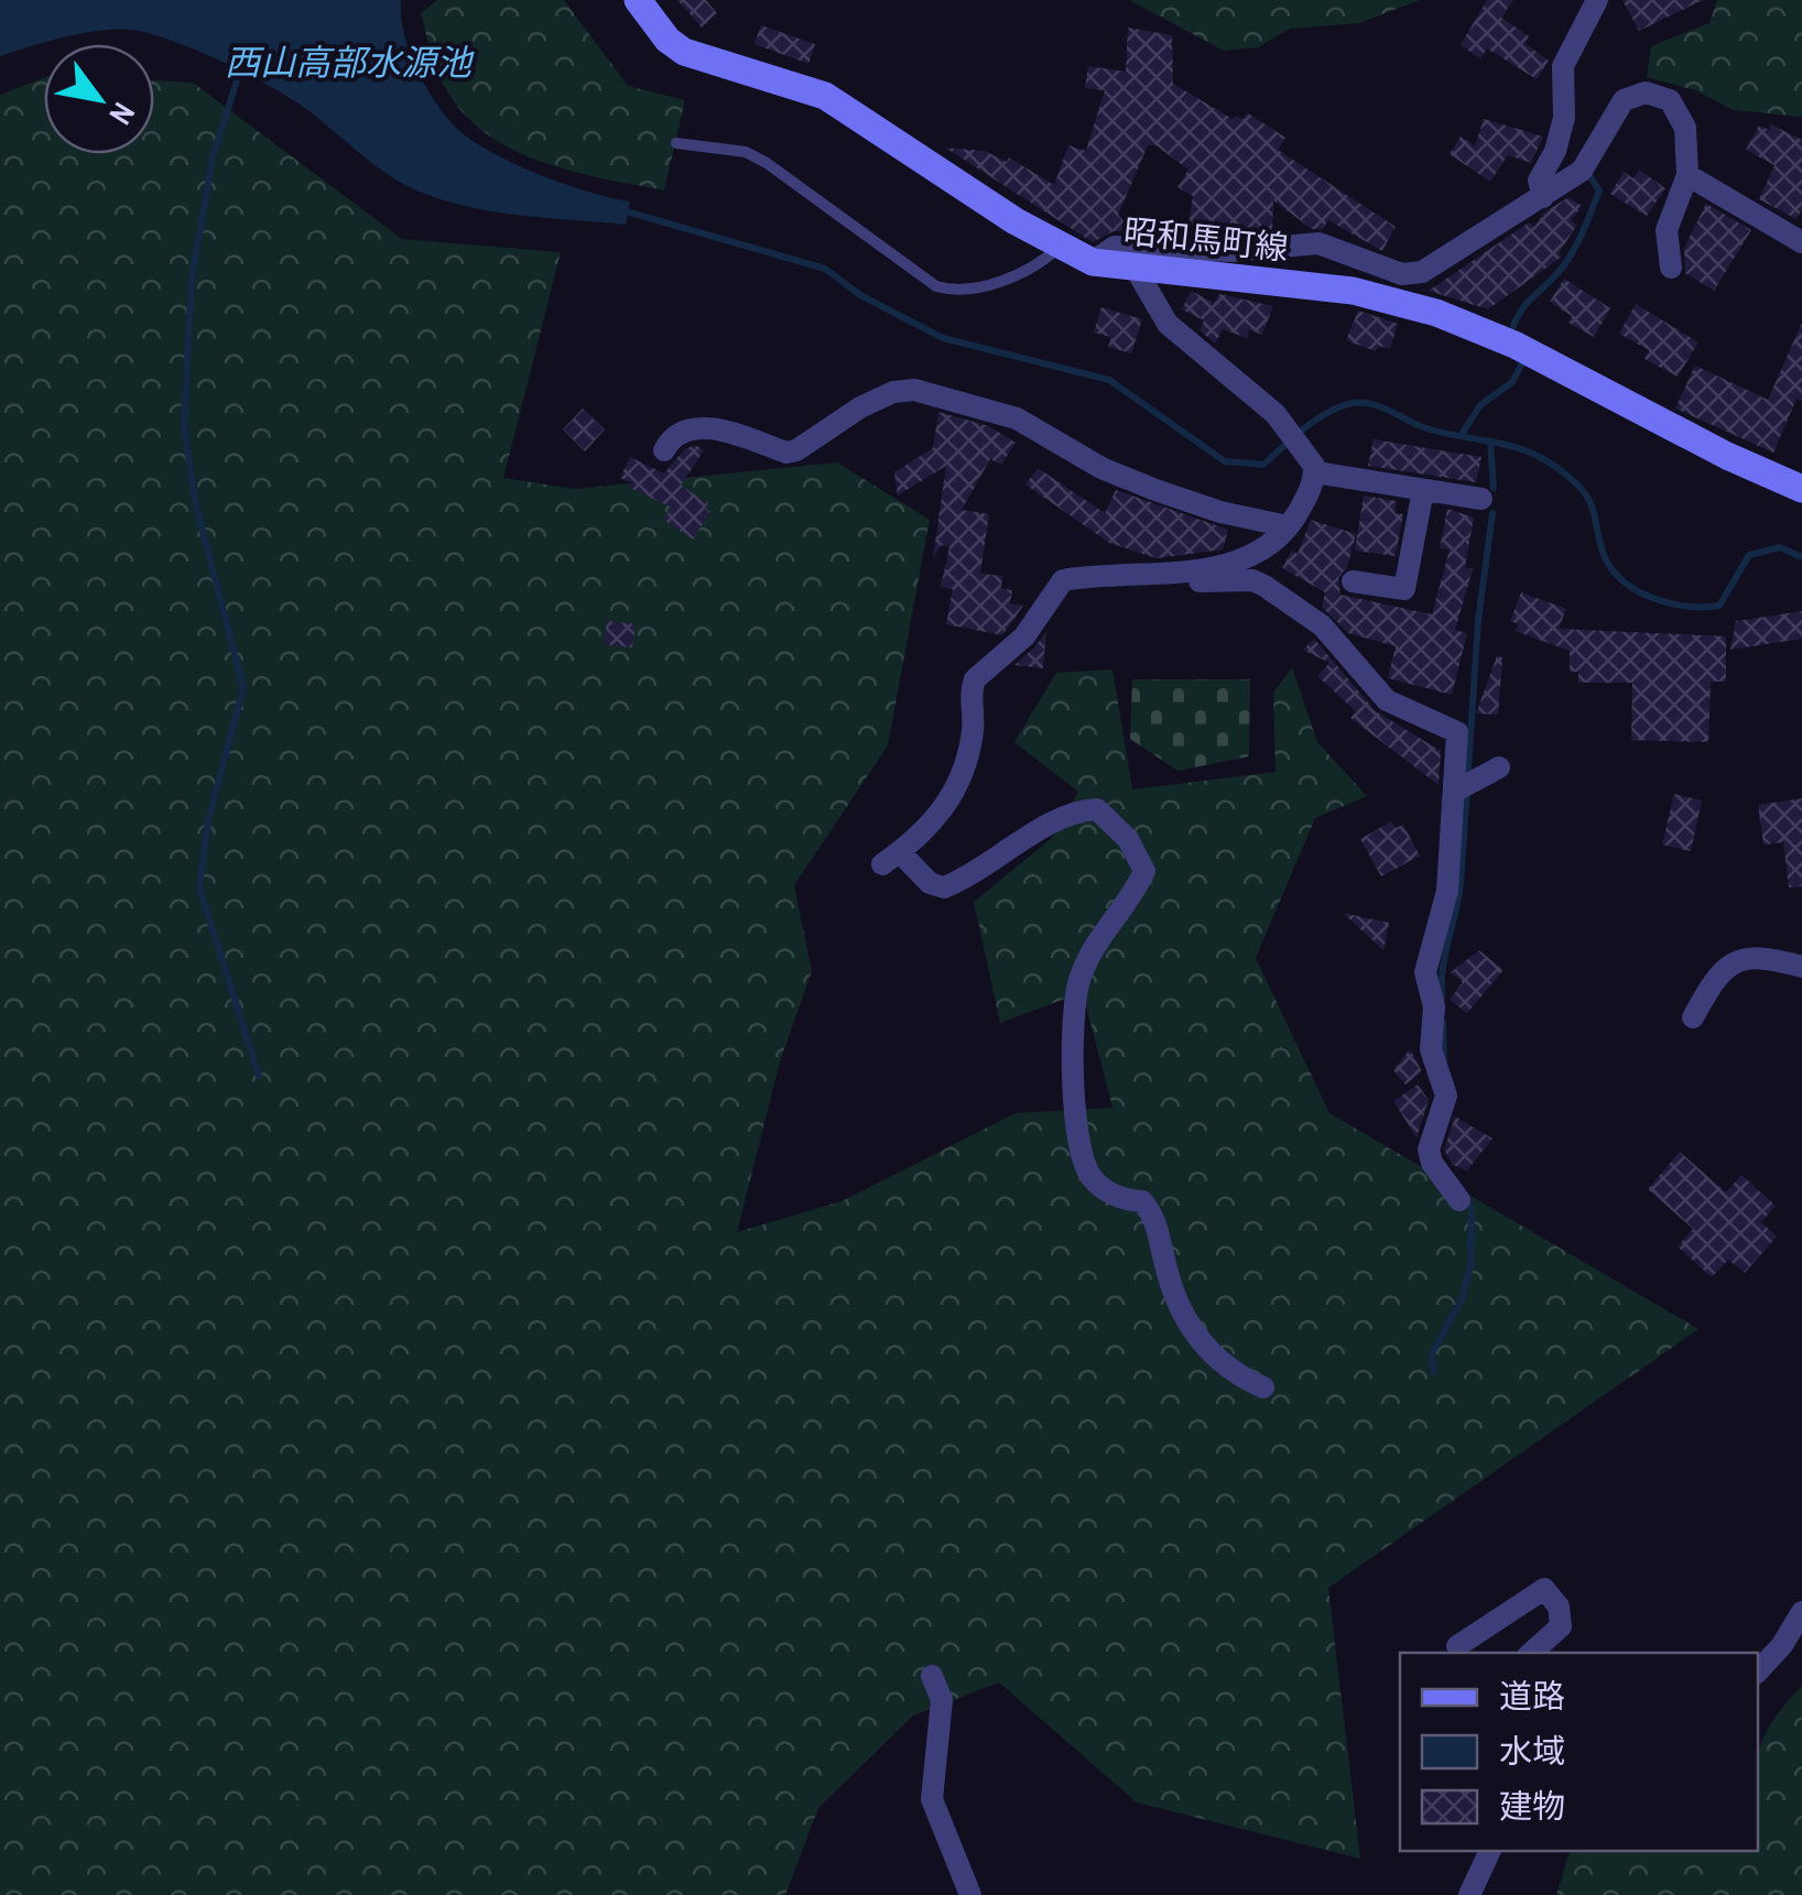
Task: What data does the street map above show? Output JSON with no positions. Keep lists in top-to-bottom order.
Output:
{
  "streets": {
    "main road": ["昭和馬町線"]
  },
  "water": ["西山高部水源池"],
  "legend": ["道路", "水域", "建物"],
  "north": "bottom right"
}
